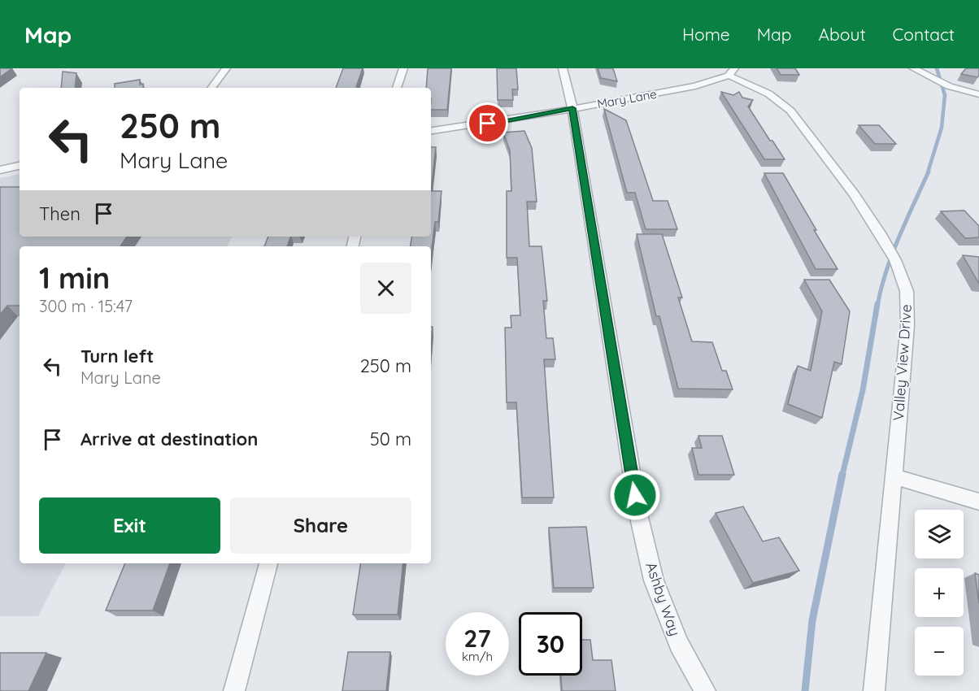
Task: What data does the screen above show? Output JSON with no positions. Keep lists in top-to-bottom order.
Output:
{
  "streets": {
    "street": ["Mary Lane", "Valley View Drive", "Ashby Way"]
  },
  "crossings": [
    ["Mary Lane", "Valley View Drive"],
    ["Mary Lane", "Ashby Way"]
  ],
  "page": {
    "header": "Map",
    "nav": [
      "Home",
      "Map",
      "About",
      "Contact"
    ],
    "turn": ["250 m", "Mary Lane"],
    "then": "Then",
    "heading": ["1 min", "300 m · 15:47"],
    "list": [
      {
        "name": "Turn left",
        "note": "Mary Lane",
        "value": "250 m"
      },
      {
        "name": "Arrive at destination",
        "value": "50 m"
      }
    ],
    "buttons": ["Exit", "Share"],
    "map_buttons": ["+", "−"],
    "speed": "27 km/h",
    "limit": "30"
  }
}
